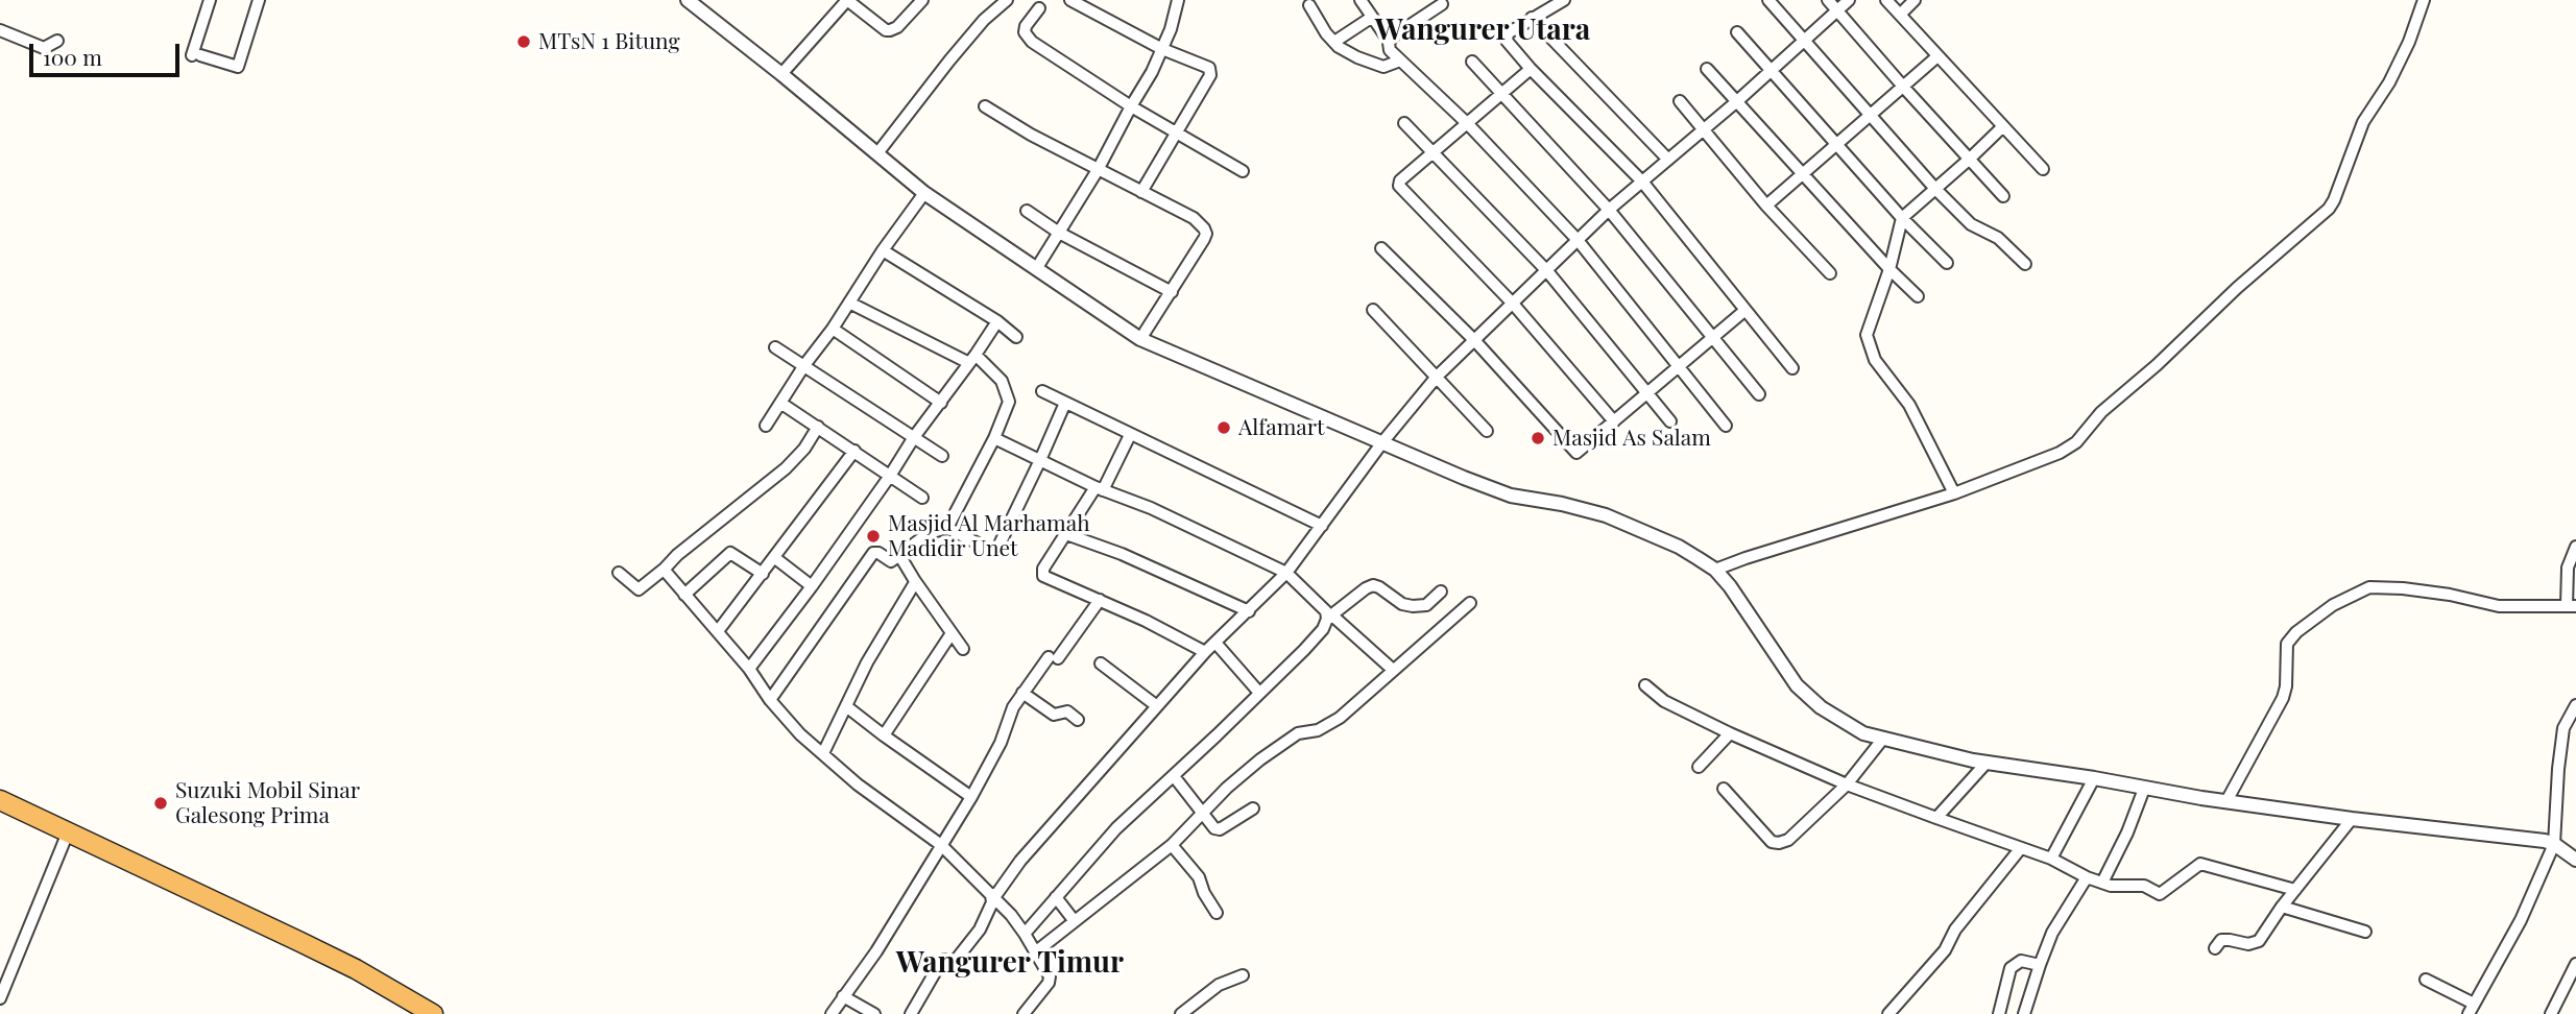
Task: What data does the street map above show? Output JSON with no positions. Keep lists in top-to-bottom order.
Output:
{
  "districts": ["Wangurer Utara", "Wangurer Timur"],
  "places": [
    "MTsN 1 Bitung",
    "Alfamart",
    "Masjid As Salam",
    "Masjid Al Marhamah Madidir Unet",
    "Suzuki Mobil Sinar Galesong Prima"
  ],
  "scale_bar": "100 m"
}
